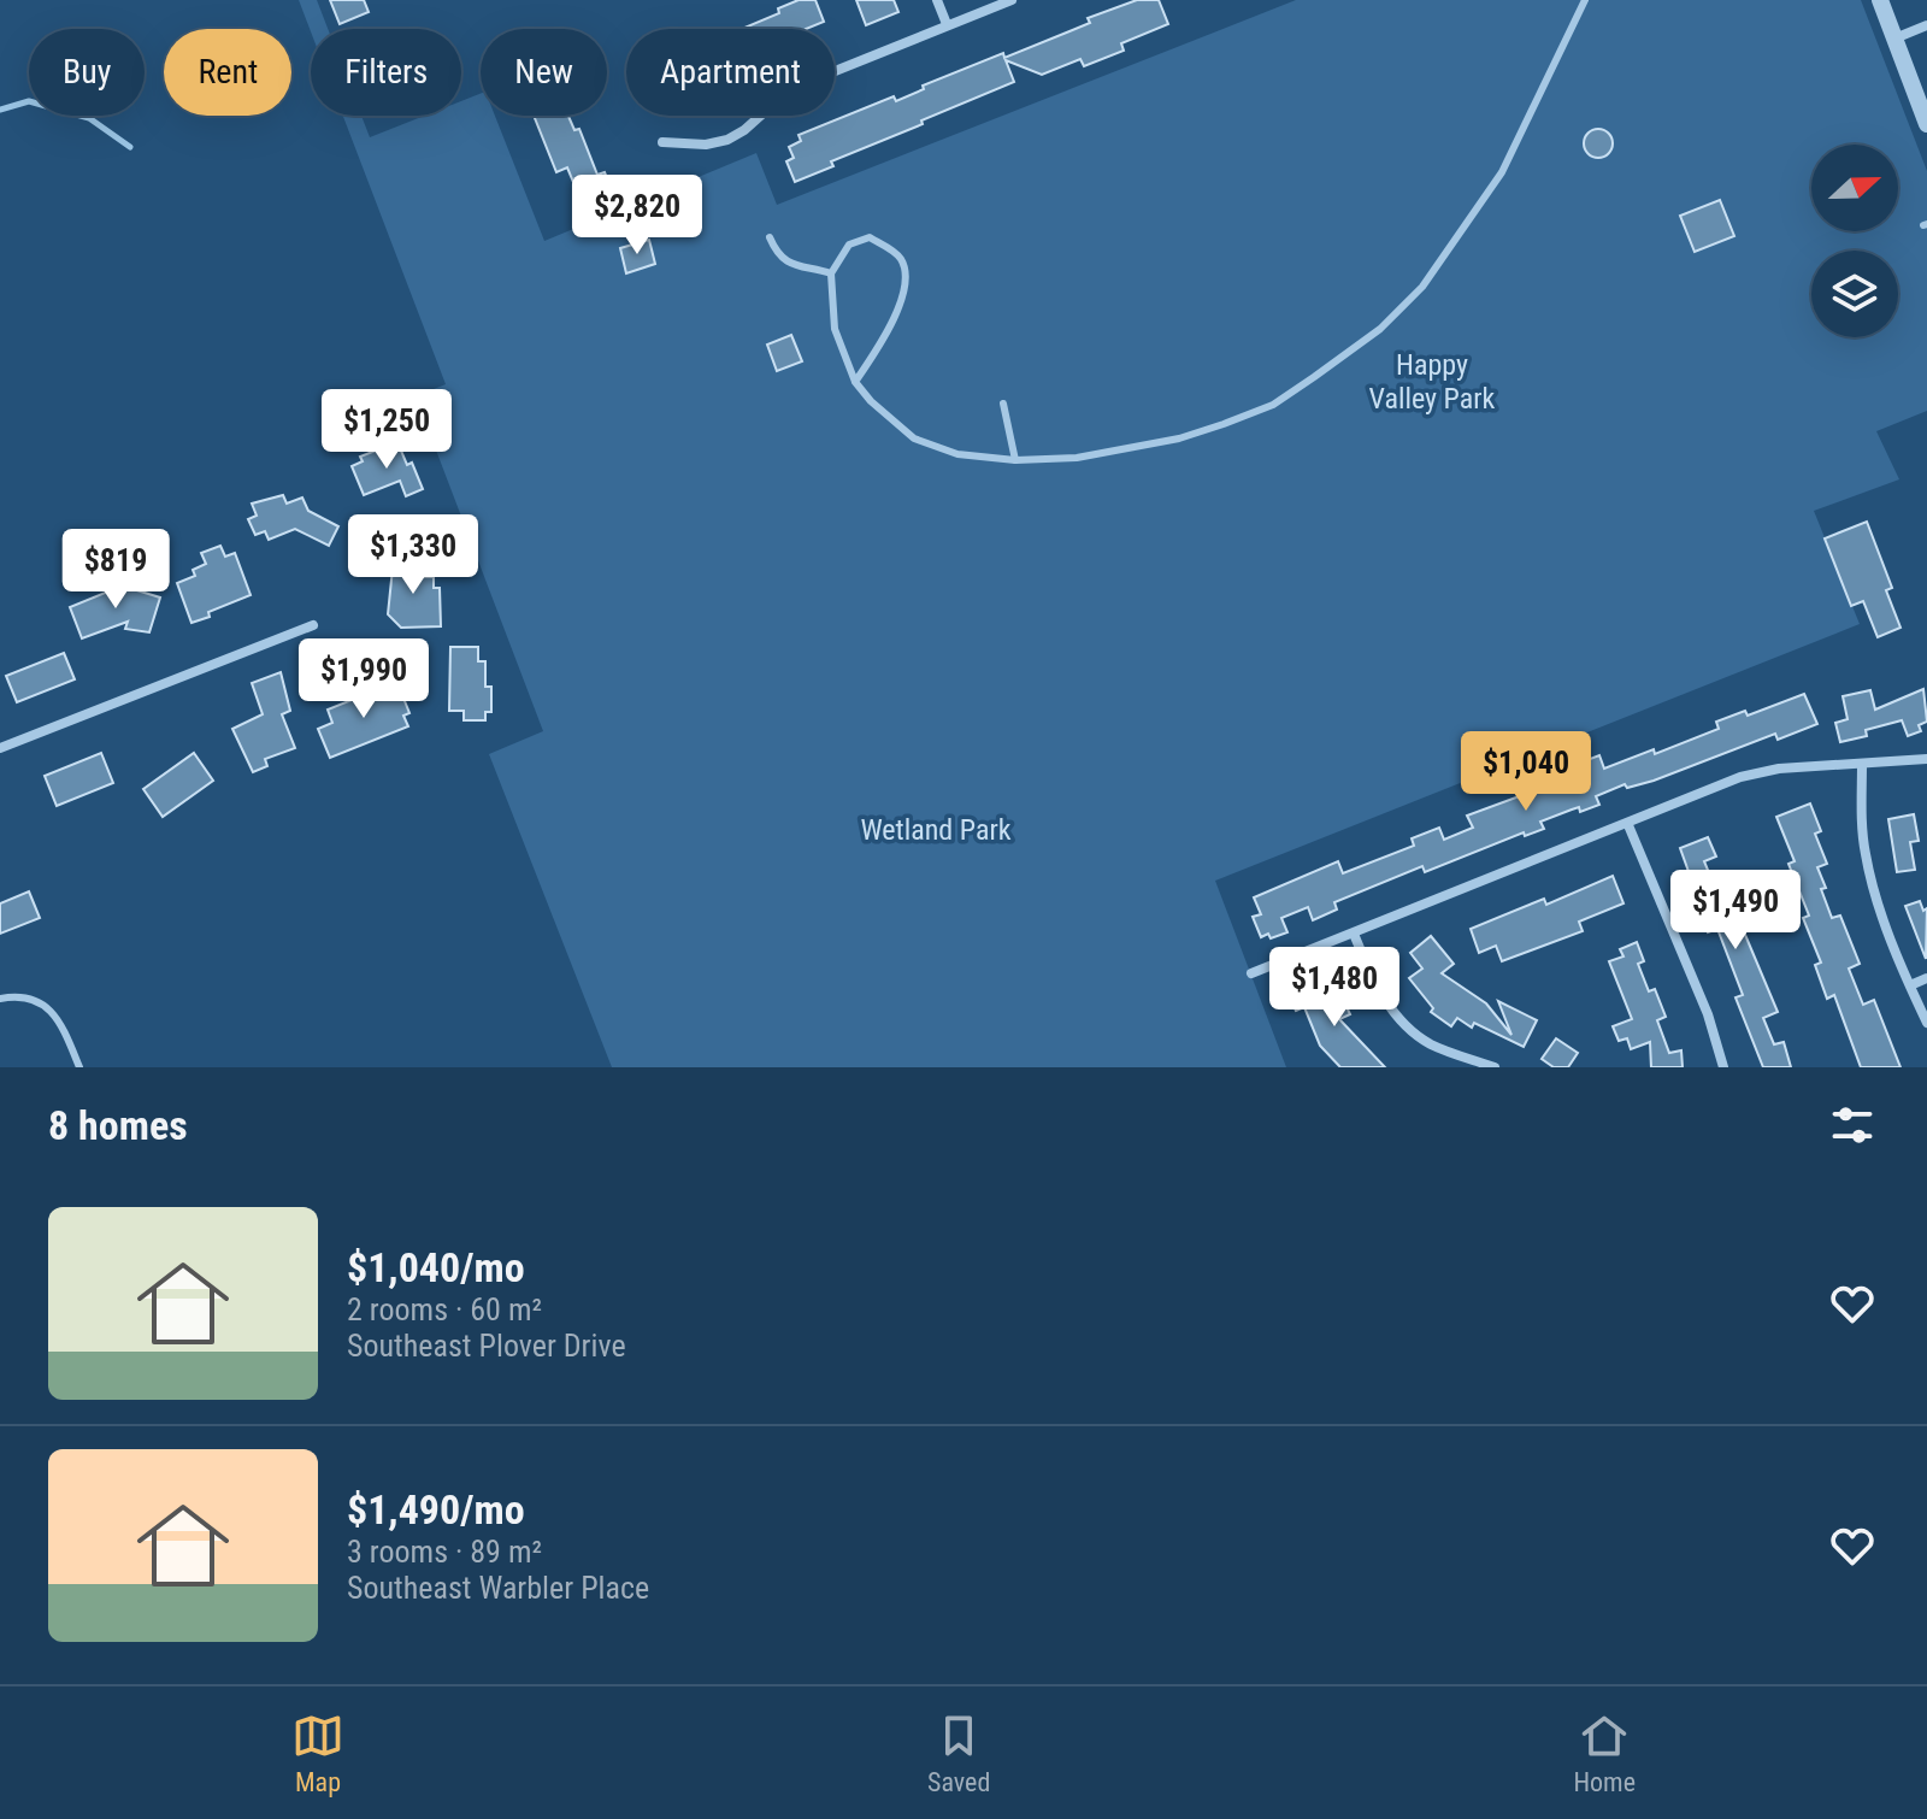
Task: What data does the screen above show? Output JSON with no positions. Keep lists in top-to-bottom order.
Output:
{
  "parks": ["Happy Valley Park", "Wetland Park"],
  "north": "right",
  "page": {
    "chip": [
      "Buy",
      "Rent",
      "Filters",
      "New",
      "Apartment"
    ],
    "price": [
      "$2,820",
      "$1,250",
      "$1,330",
      "$819",
      "$1,990",
      "$1,040",
      "$1,490",
      "$1,480"
    ],
    "heading": "8 homes",
    "list": [
      {
        "name": "$1,040/mo",
        "note": "2 rooms · 60 m² · Southeast Plover Drive"
      },
      {
        "name": "$1,490/mo",
        "note": "3 rooms · 89 m² · Southeast Warbler Place"
      }
    ],
    "tabs": ["Map", "Saved", "Home"]
  }
}
